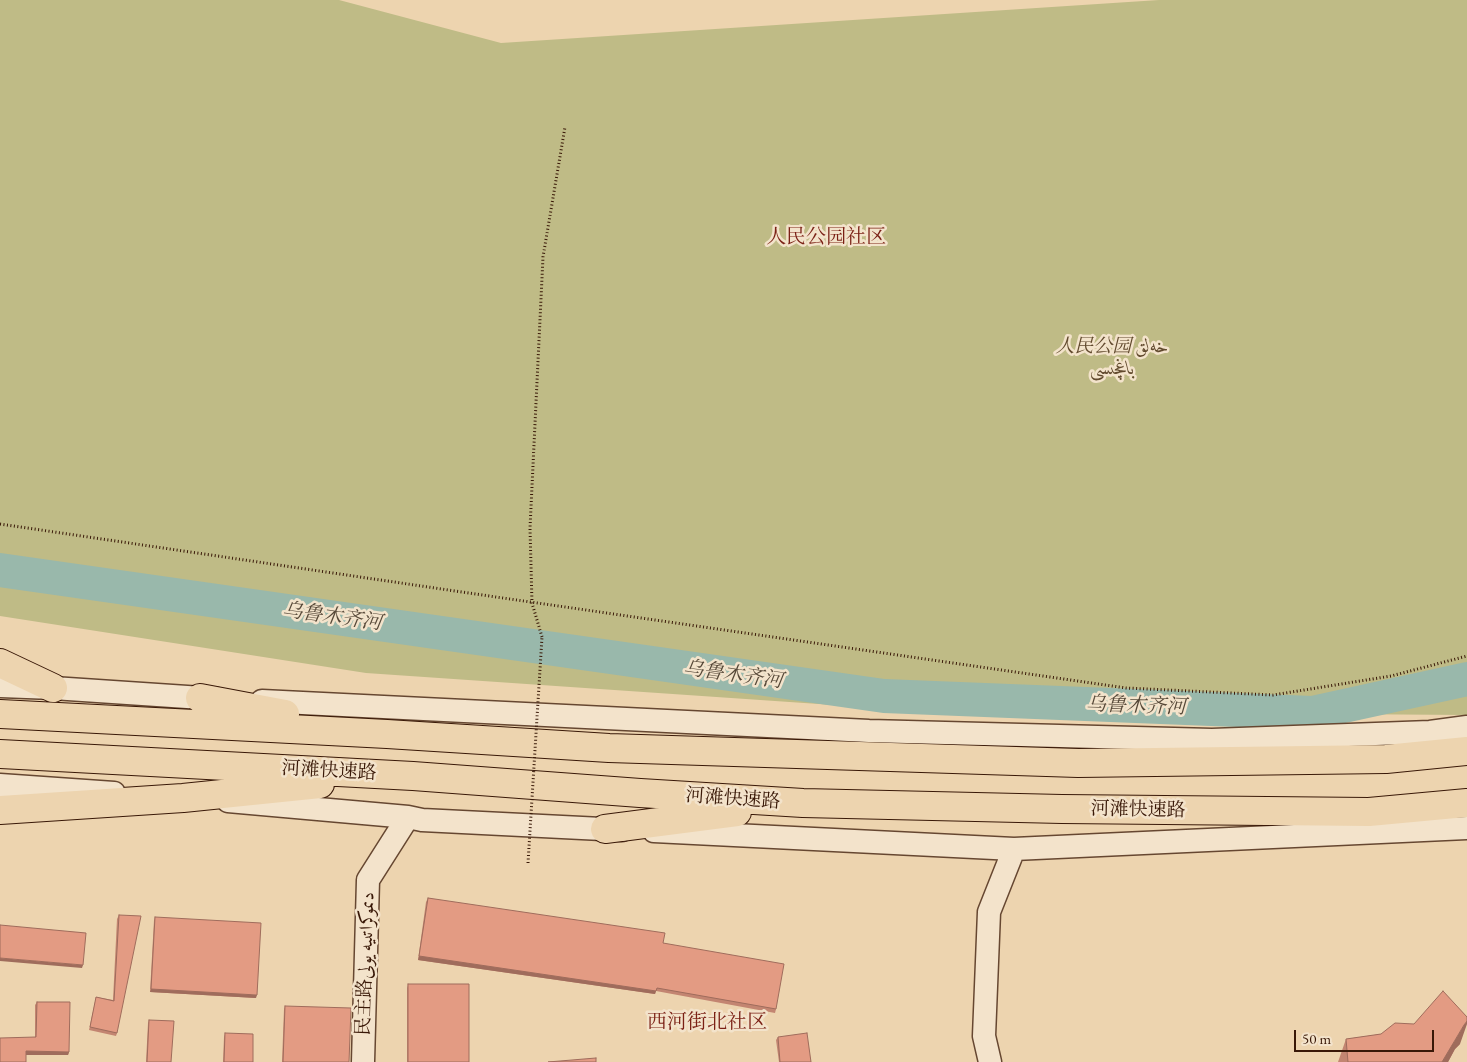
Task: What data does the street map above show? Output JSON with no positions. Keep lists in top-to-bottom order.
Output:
{
  "streets": {
    "highway": ["河滩快速路"],
    "street": ["民主路دىموكراتىيە يولى"]
  },
  "districts": ["人民公园社区", "西河街北社区"],
  "water": ["乌鲁木齐河"],
  "parks": ["人民公园 خەلق باغچىسى"],
  "scale_bar": "50 m"
}
